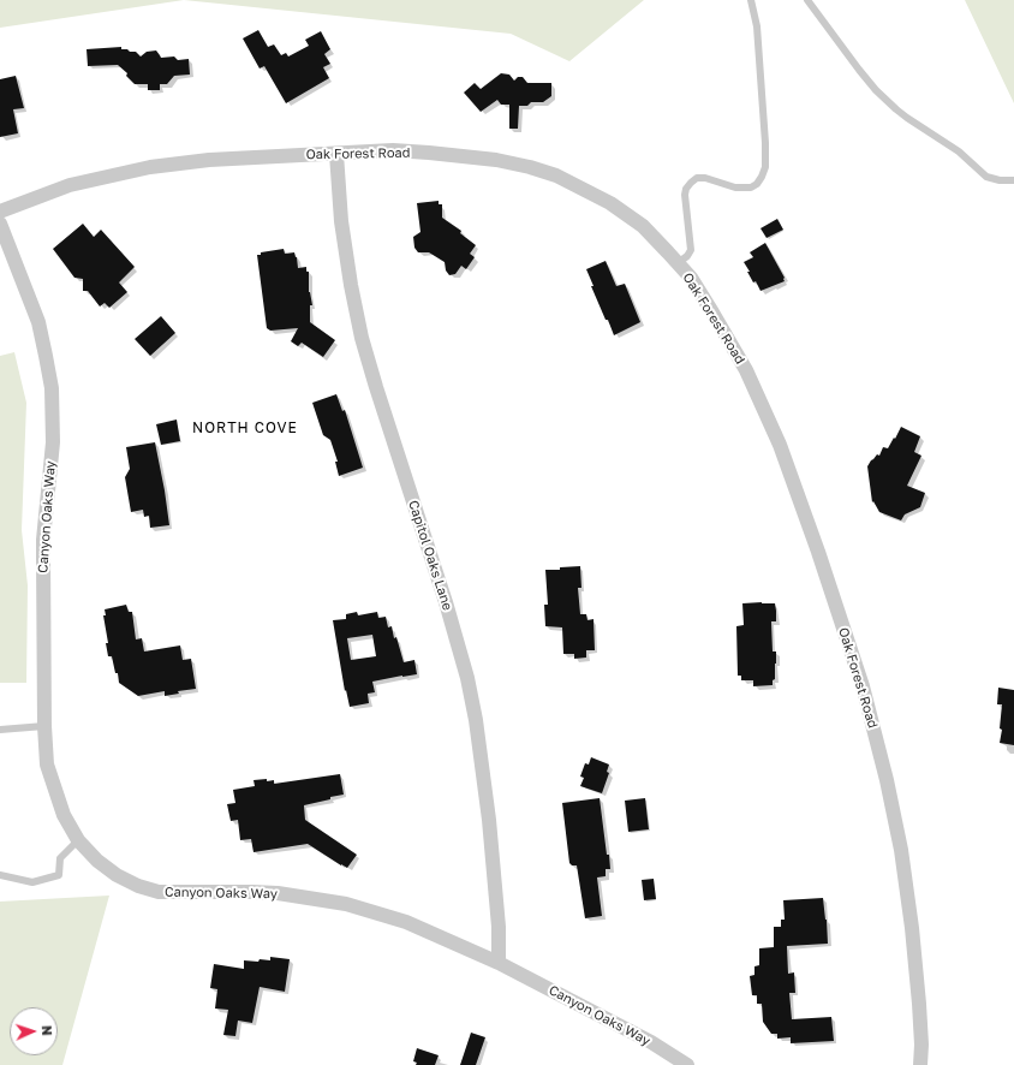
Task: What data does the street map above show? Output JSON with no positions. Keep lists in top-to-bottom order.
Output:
{
  "streets": {
    "street": ["Oak Forest Road", "Canyon Oaks Way", "Capitol Oaks Lane"]
  },
  "crossings": [
    ["Oak Forest Road", "Capitol Oaks Lane"],
    ["Canyon Oaks Way", "Capitol Oaks Lane"]
  ],
  "districts": ["NORTH COVE"],
  "north": "right"
}
